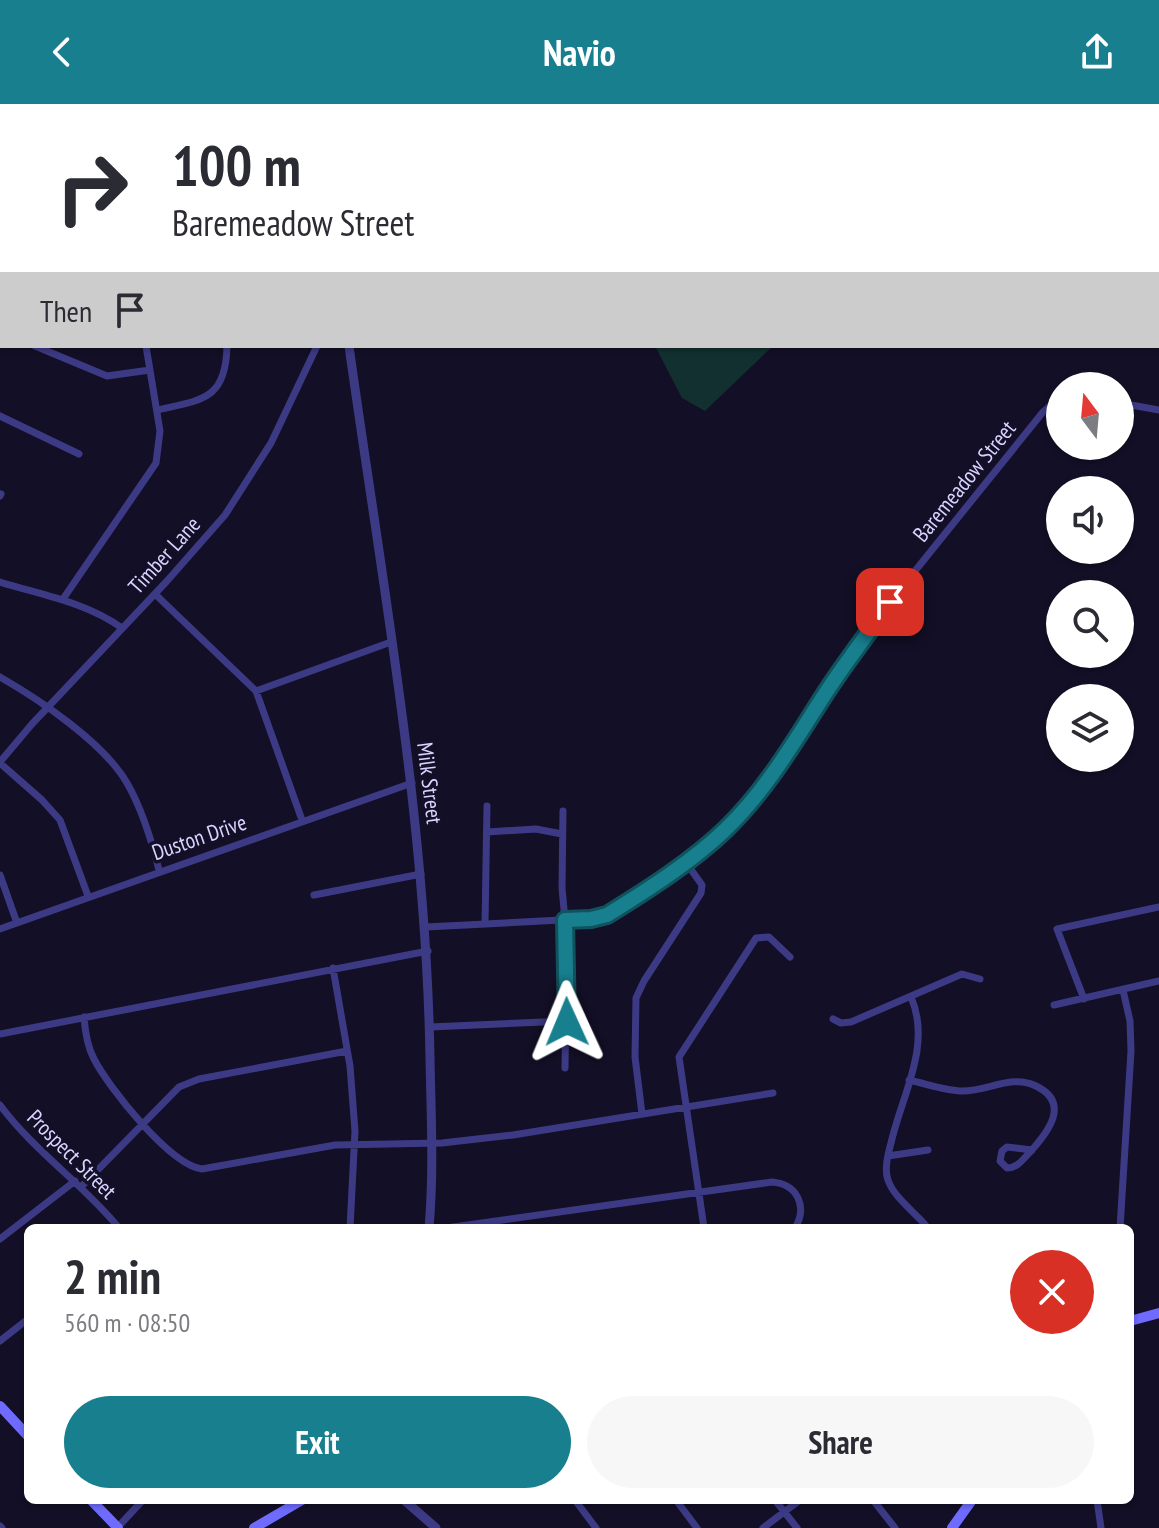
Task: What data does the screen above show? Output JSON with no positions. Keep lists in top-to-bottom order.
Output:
{
  "streets": {
    "street": [
      "Baremeadow Street",
      "Timber Lane",
      "Milk Street",
      "Duston Drive",
      "Prospect Street"
    ]
  },
  "crossings": [
    ["Baremeadow Street", "Milk Street"],
    ["Milk Street", "Duston Drive"]
  ],
  "north": "top",
  "page": {
    "header": "Navio",
    "turn": ["100 m", "Baremeadow Street"],
    "then": "Then",
    "heading": ["2 min", "560 m · 08:50"],
    "buttons": ["Exit", "Share"]
  }
}
